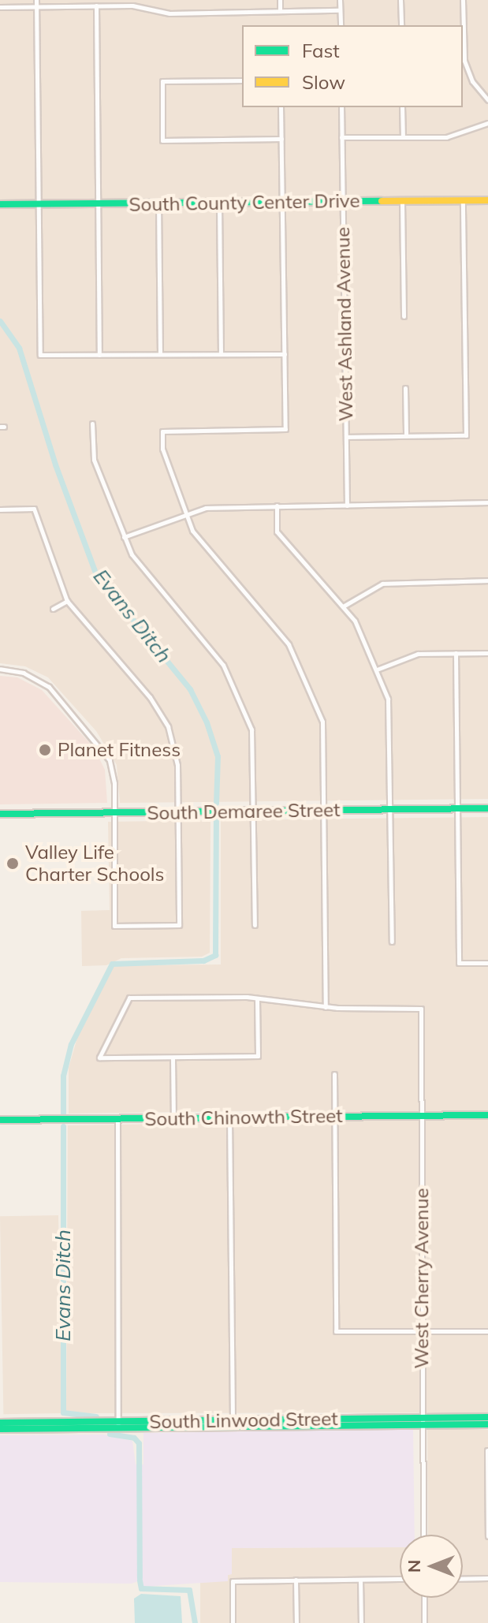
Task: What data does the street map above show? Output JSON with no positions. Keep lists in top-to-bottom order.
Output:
{
  "streets": {
    "street": [
      "South County Center Drive",
      "West Ashland Avenue",
      "South Demaree Street",
      "South Chinowth Street",
      "West Cherry Avenue",
      "South Linwood Street"
    ]
  },
  "crossings": [
    ["South County Center Drive", "West Ashland Avenue"],
    ["South Chinowth Street", "West Cherry Avenue"],
    ["West Cherry Avenue", "South Linwood Street"]
  ],
  "water": ["Evans Ditch"],
  "places": ["Planet Fitness", "Valley Life Charter Schools"],
  "legend": ["Fast", "Slow"],
  "north": "left"
}
